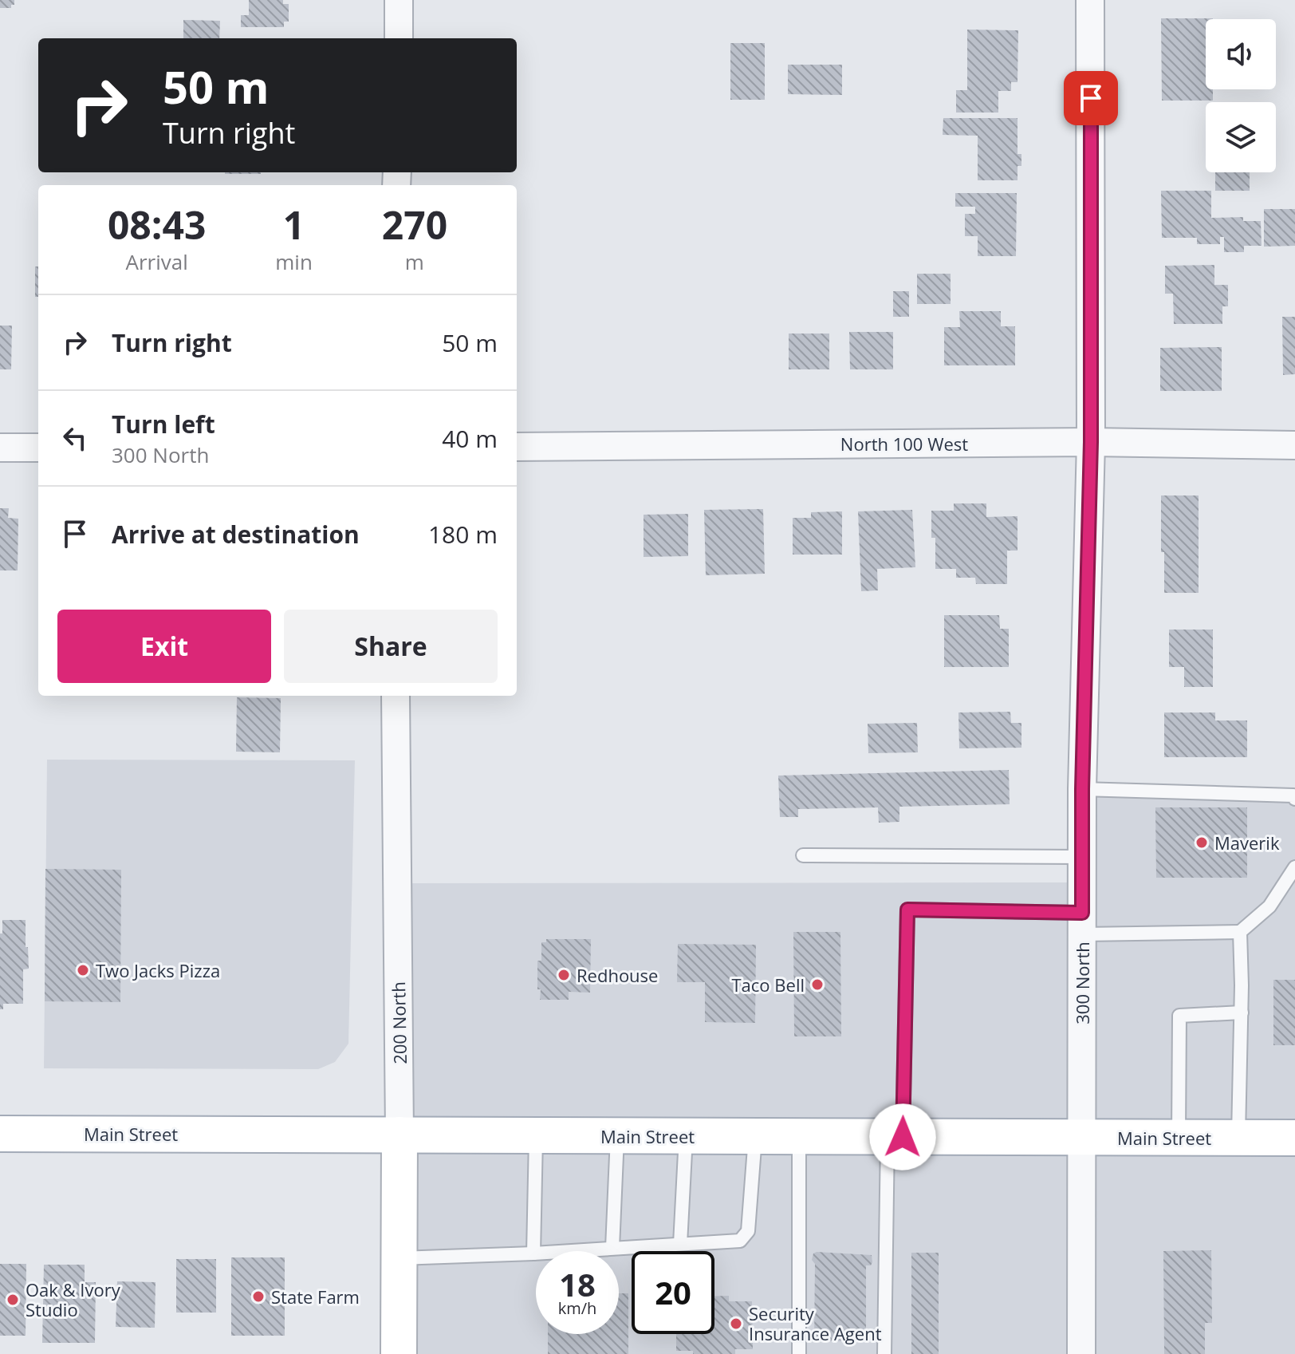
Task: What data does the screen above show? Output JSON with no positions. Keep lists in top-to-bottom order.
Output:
{
  "streets": {
    "main road": ["200 North", "Main Street"],
    "street": ["North 100 West", "300 North"]
  },
  "crossings": [
    ["North 100 West", "300 North"],
    ["300 North", "Main Street"],
    ["200 North", "Main Street"]
  ],
  "places": [
    "Maverik",
    "Two Jacks Pizza",
    "Redhouse",
    "Taco Bell",
    "State Farm",
    "Oak & Ivory Studio",
    "Security Insurance Agent"
  ],
  "page": {
    "turn": ["50 m", "Turn right"],
    "eta": [
      "08:43",
      "Arrival",
      "1",
      "min",
      "270",
      "m"
    ],
    "list": [
      {
        "name": "Turn right",
        "value": "50 m"
      },
      {
        "name": "Turn left",
        "note": "300 North",
        "value": "40 m"
      },
      {
        "name": "Arrive at destination",
        "value": "180 m"
      }
    ],
    "buttons": ["Exit", "Share"],
    "speed": "18 km/h",
    "limit": "20"
  }
}
